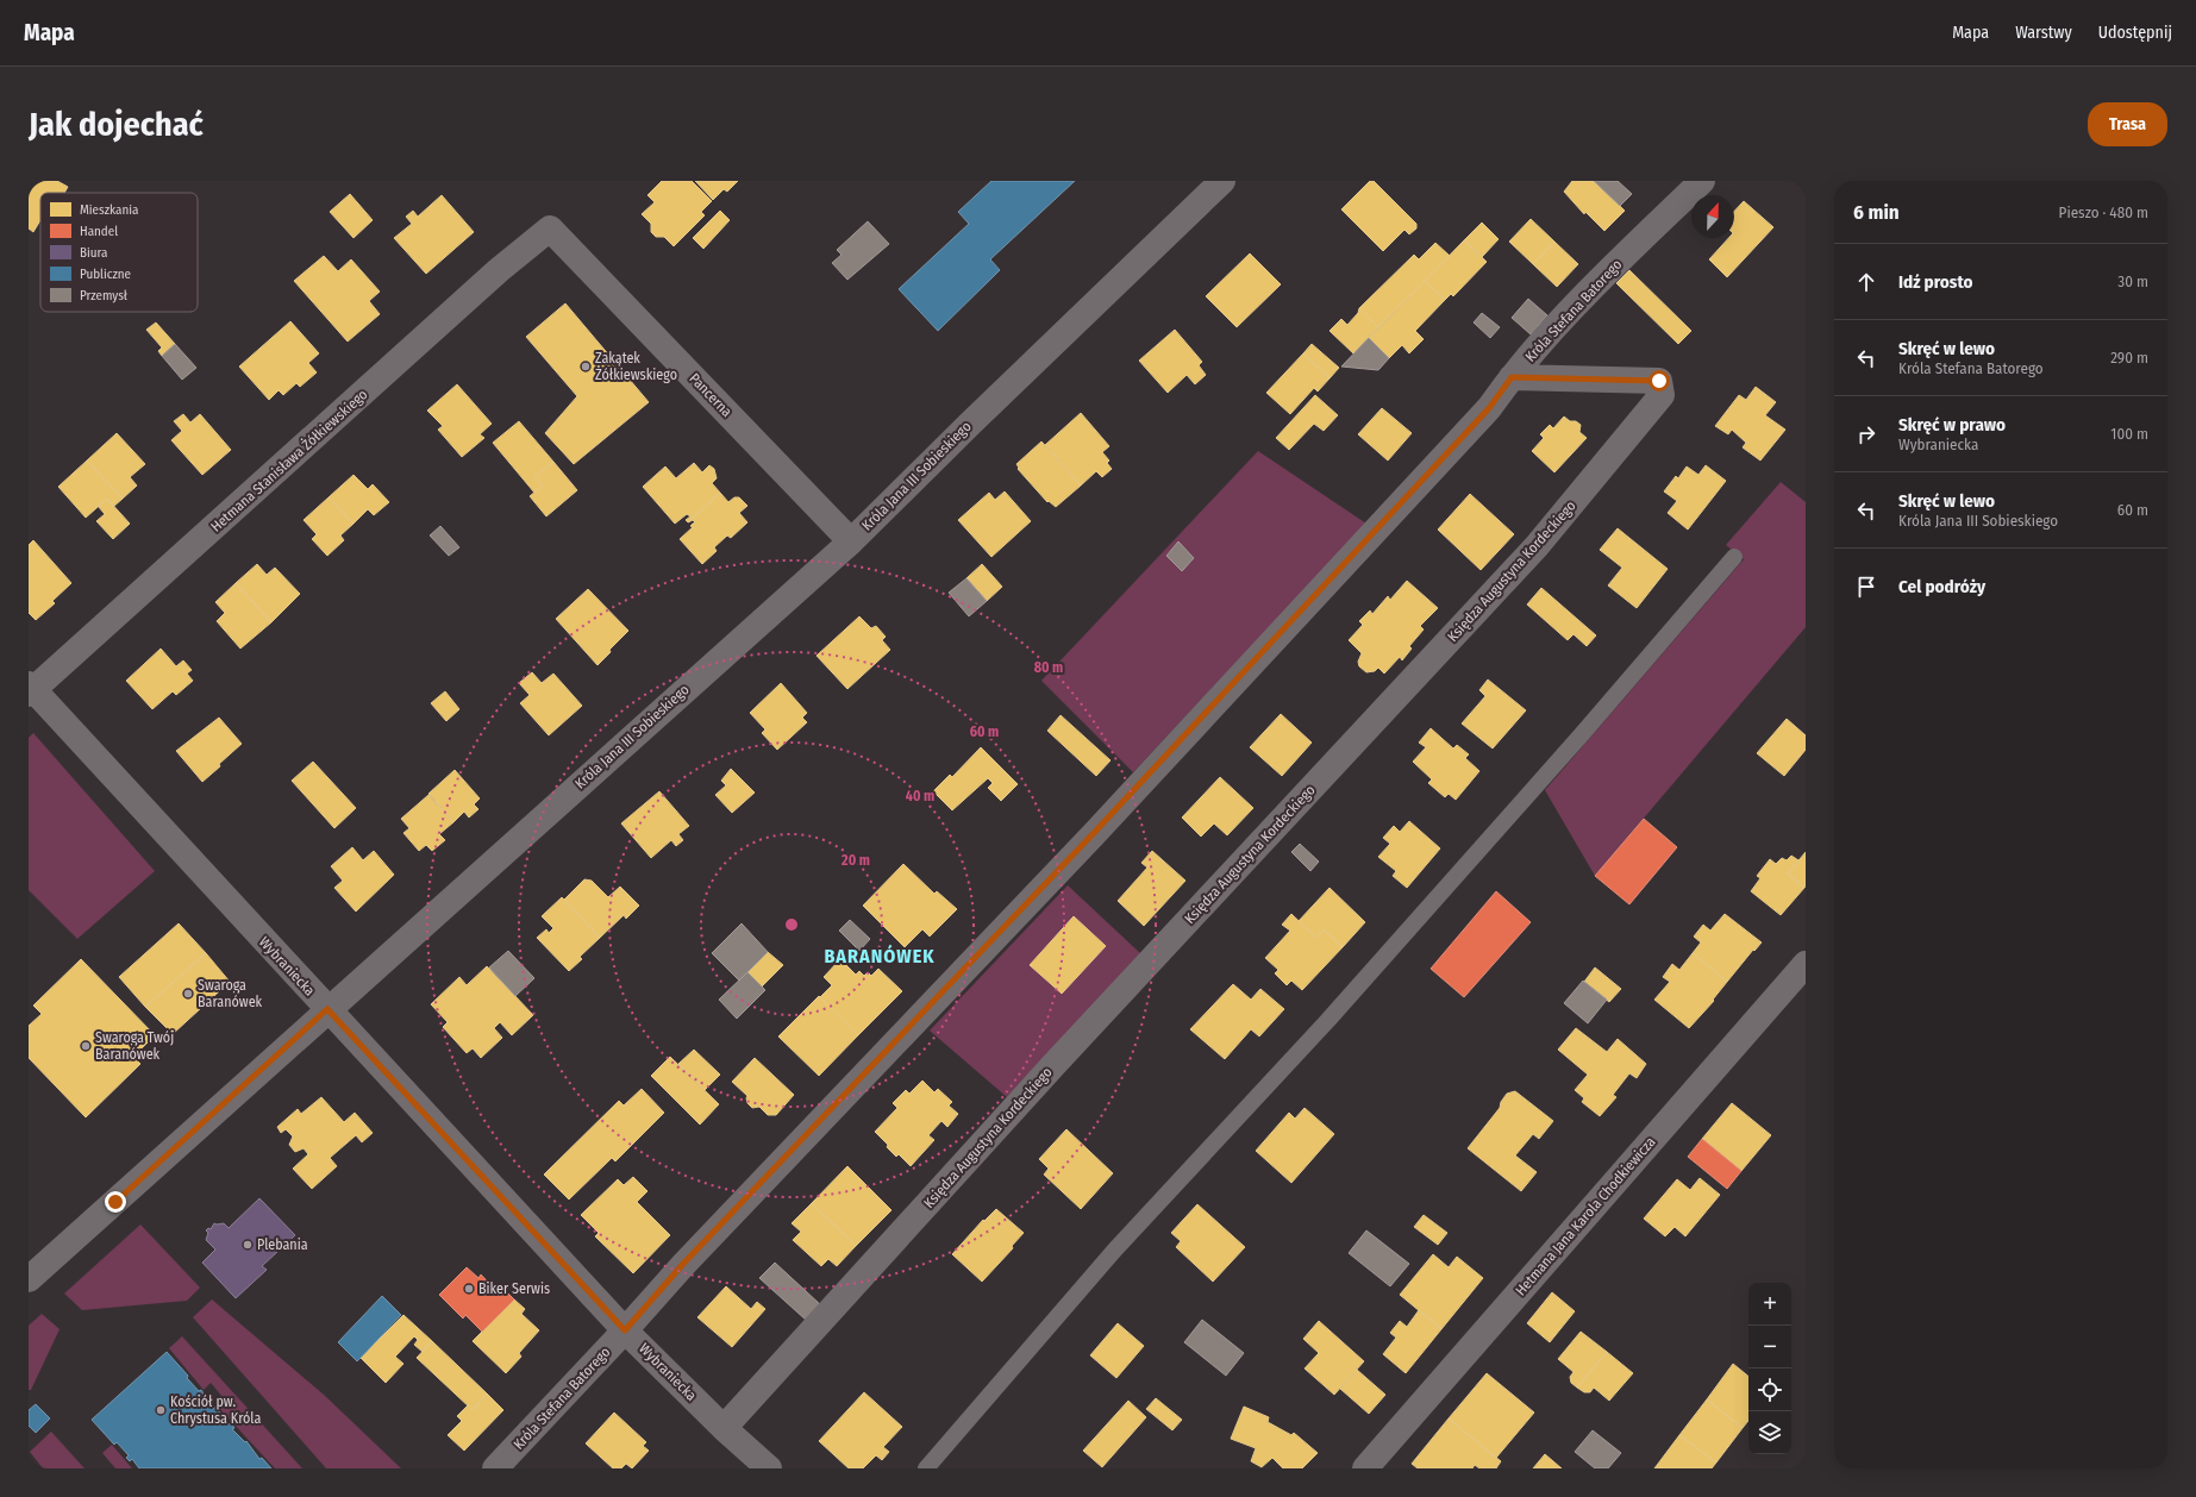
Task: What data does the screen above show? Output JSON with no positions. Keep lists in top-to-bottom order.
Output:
{
  "streets": {
    "street": [
      "Króla Stefana Batorego",
      "Pancerna",
      "Hetmana Stanisława Żółkiewskiego",
      "Króla Jana III Sobieskiego",
      "Księdza Augustyna Kordeckiego",
      "Wybraniecka",
      "Hetmana Jana Karola Chodkiewicza"
    ]
  },
  "crossings": [
    ["Króla Stefana Batorego", "Księdza Augustyna Kordeckiego"],
    ["Króla Stefana Batorego", "Wybraniecka"],
    ["Pancerna", "Hetmana Stanisława Żółkiewskiego"],
    ["Pancerna", "Króla Jana III Sobieskiego"],
    ["Hetmana Stanisława Żółkiewskiego", "Wybraniecka"],
    ["Króla Jana III Sobieskiego", "Wybraniecka"],
    ["Księdza Augustyna Kordeckiego", "Wybraniecka"]
  ],
  "districts": ["BARANÓWEK"],
  "places": [
    "Zakątek Żółkiewskiego",
    "Swaroga Baranówek",
    "Swaroga Twój Baranówek",
    "Plebania",
    "Biker Serwis",
    "Kościół pw. Chrystusa Króla"
  ],
  "legend": [
    "Mieszkania",
    "Handel",
    "Biura",
    "Publiczne",
    "Przemysł"
  ],
  "north": "top",
  "page": {
    "header": "Mapa",
    "nav": ["Mapa", "Warstwy", "Udostępnij"],
    "buttons": "Trasa",
    "title": "Jak dojechać",
    "heading": ["6 min", "Pieszo · 480 m"],
    "list": [
      ["Idź prosto", "30 m"],
      ["Skręć w lewo", "Króla Stefana Batorego", "290 m"],
      ["Skręć w prawo", "Wybraniecka", "100 m"],
      ["Skręć w lewo", "Króla Jana III Sobieskiego", "60 m"],
      "Cel podróży"
    ],
    "map_buttons": ["+", "−"]
  },
  "rings": [
    "80 m",
    "60 m",
    "40 m",
    "20 m"
  ]
}
